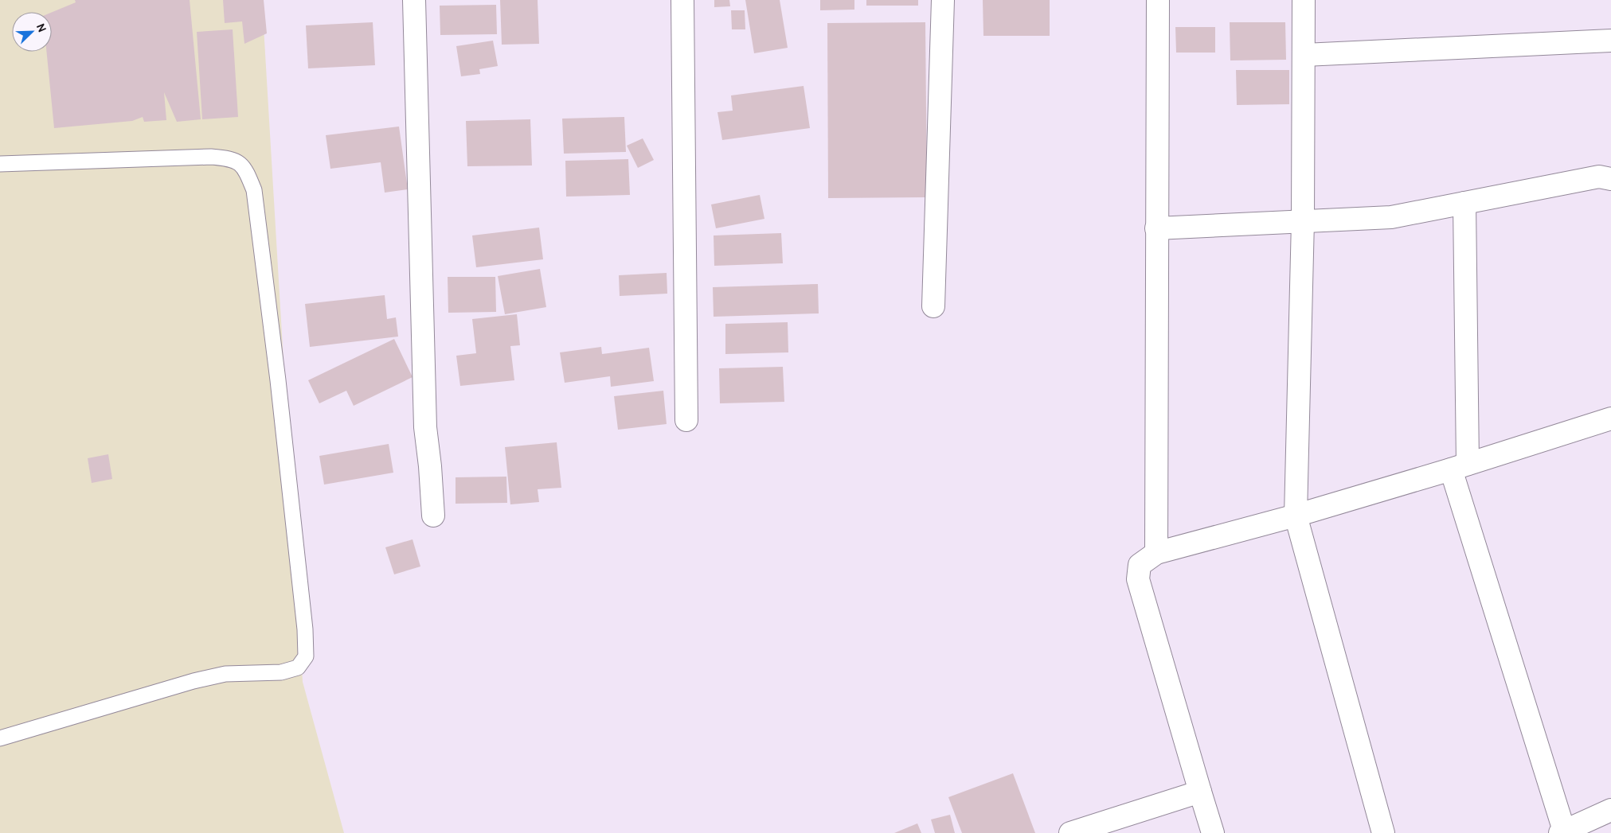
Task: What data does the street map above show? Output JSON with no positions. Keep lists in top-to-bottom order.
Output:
{
  "north": "top right"
}
